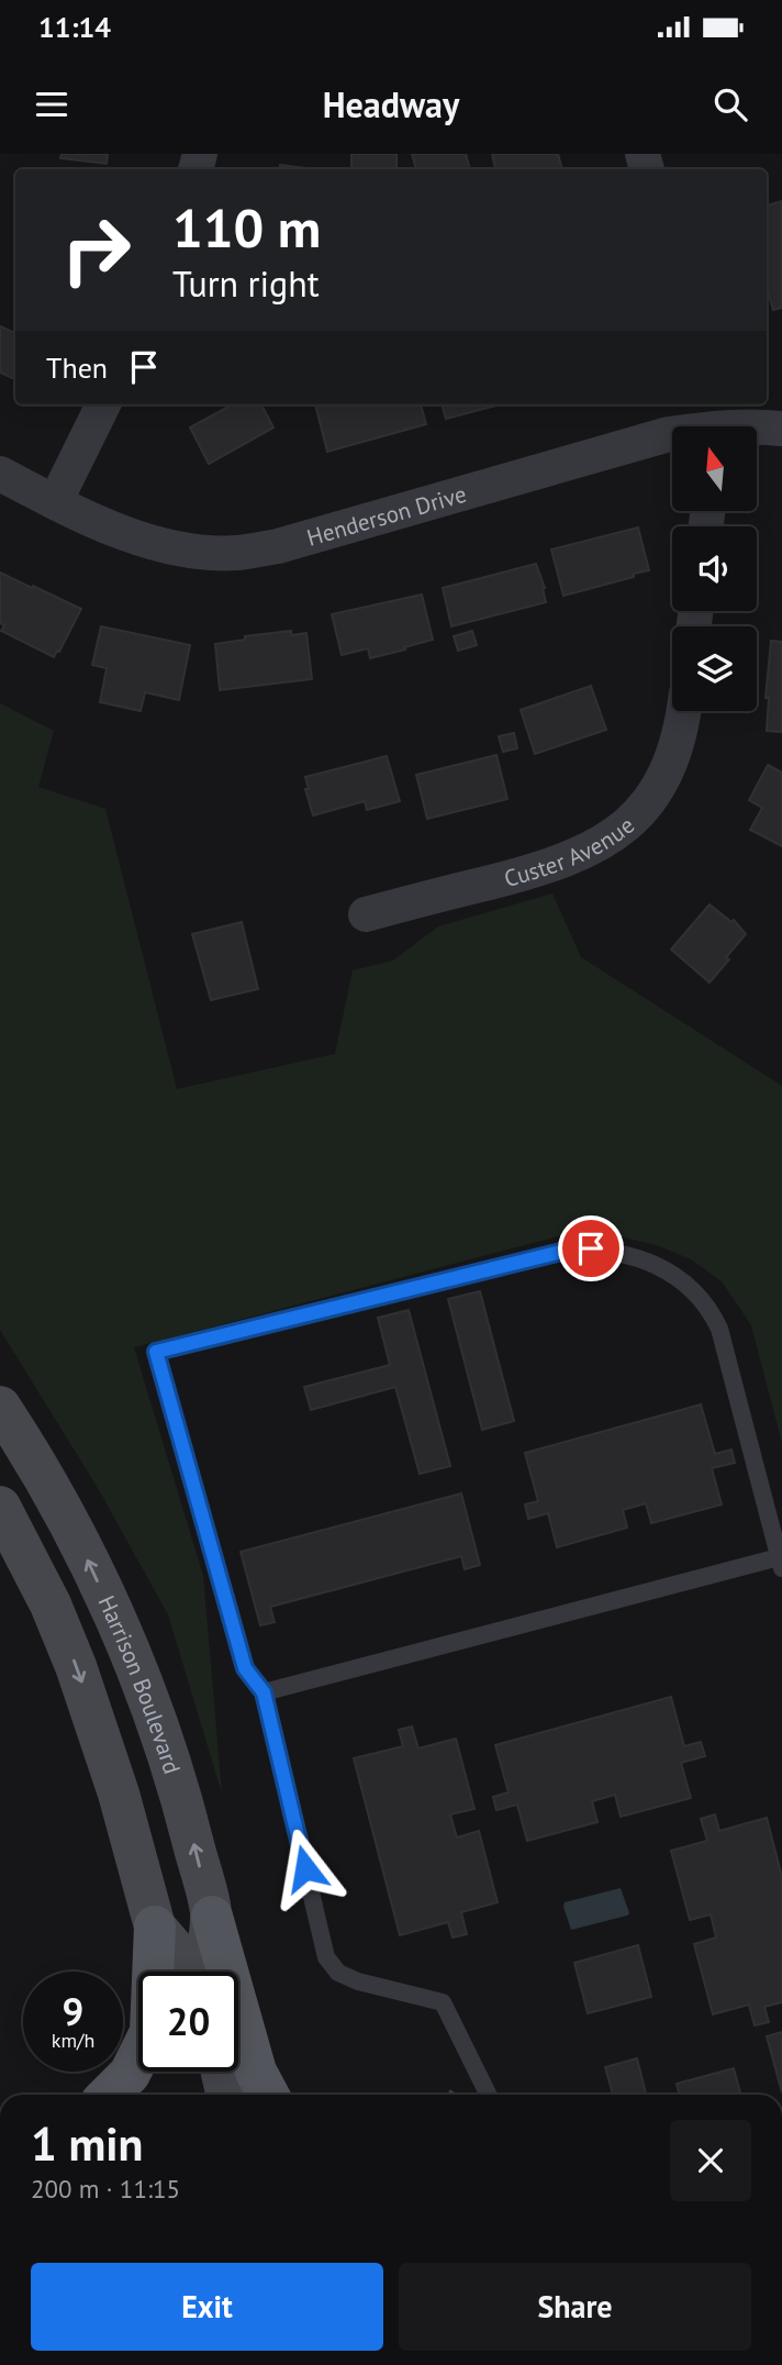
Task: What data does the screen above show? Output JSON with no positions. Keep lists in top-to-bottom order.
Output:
{
  "streets": {
    "main road": ["Harrison Boulevard"],
    "street": ["Henderson Drive", "Custer Avenue"]
  },
  "north": "top",
  "page": {
    "status": "11:14",
    "header": "Headway",
    "turn": ["110 m", "Turn right"],
    "then": "Then",
    "speed": "9 km/h",
    "limit": "20",
    "heading": ["1 min", "200 m · 11:15"],
    "buttons": ["Exit", "Share"]
  }
}
